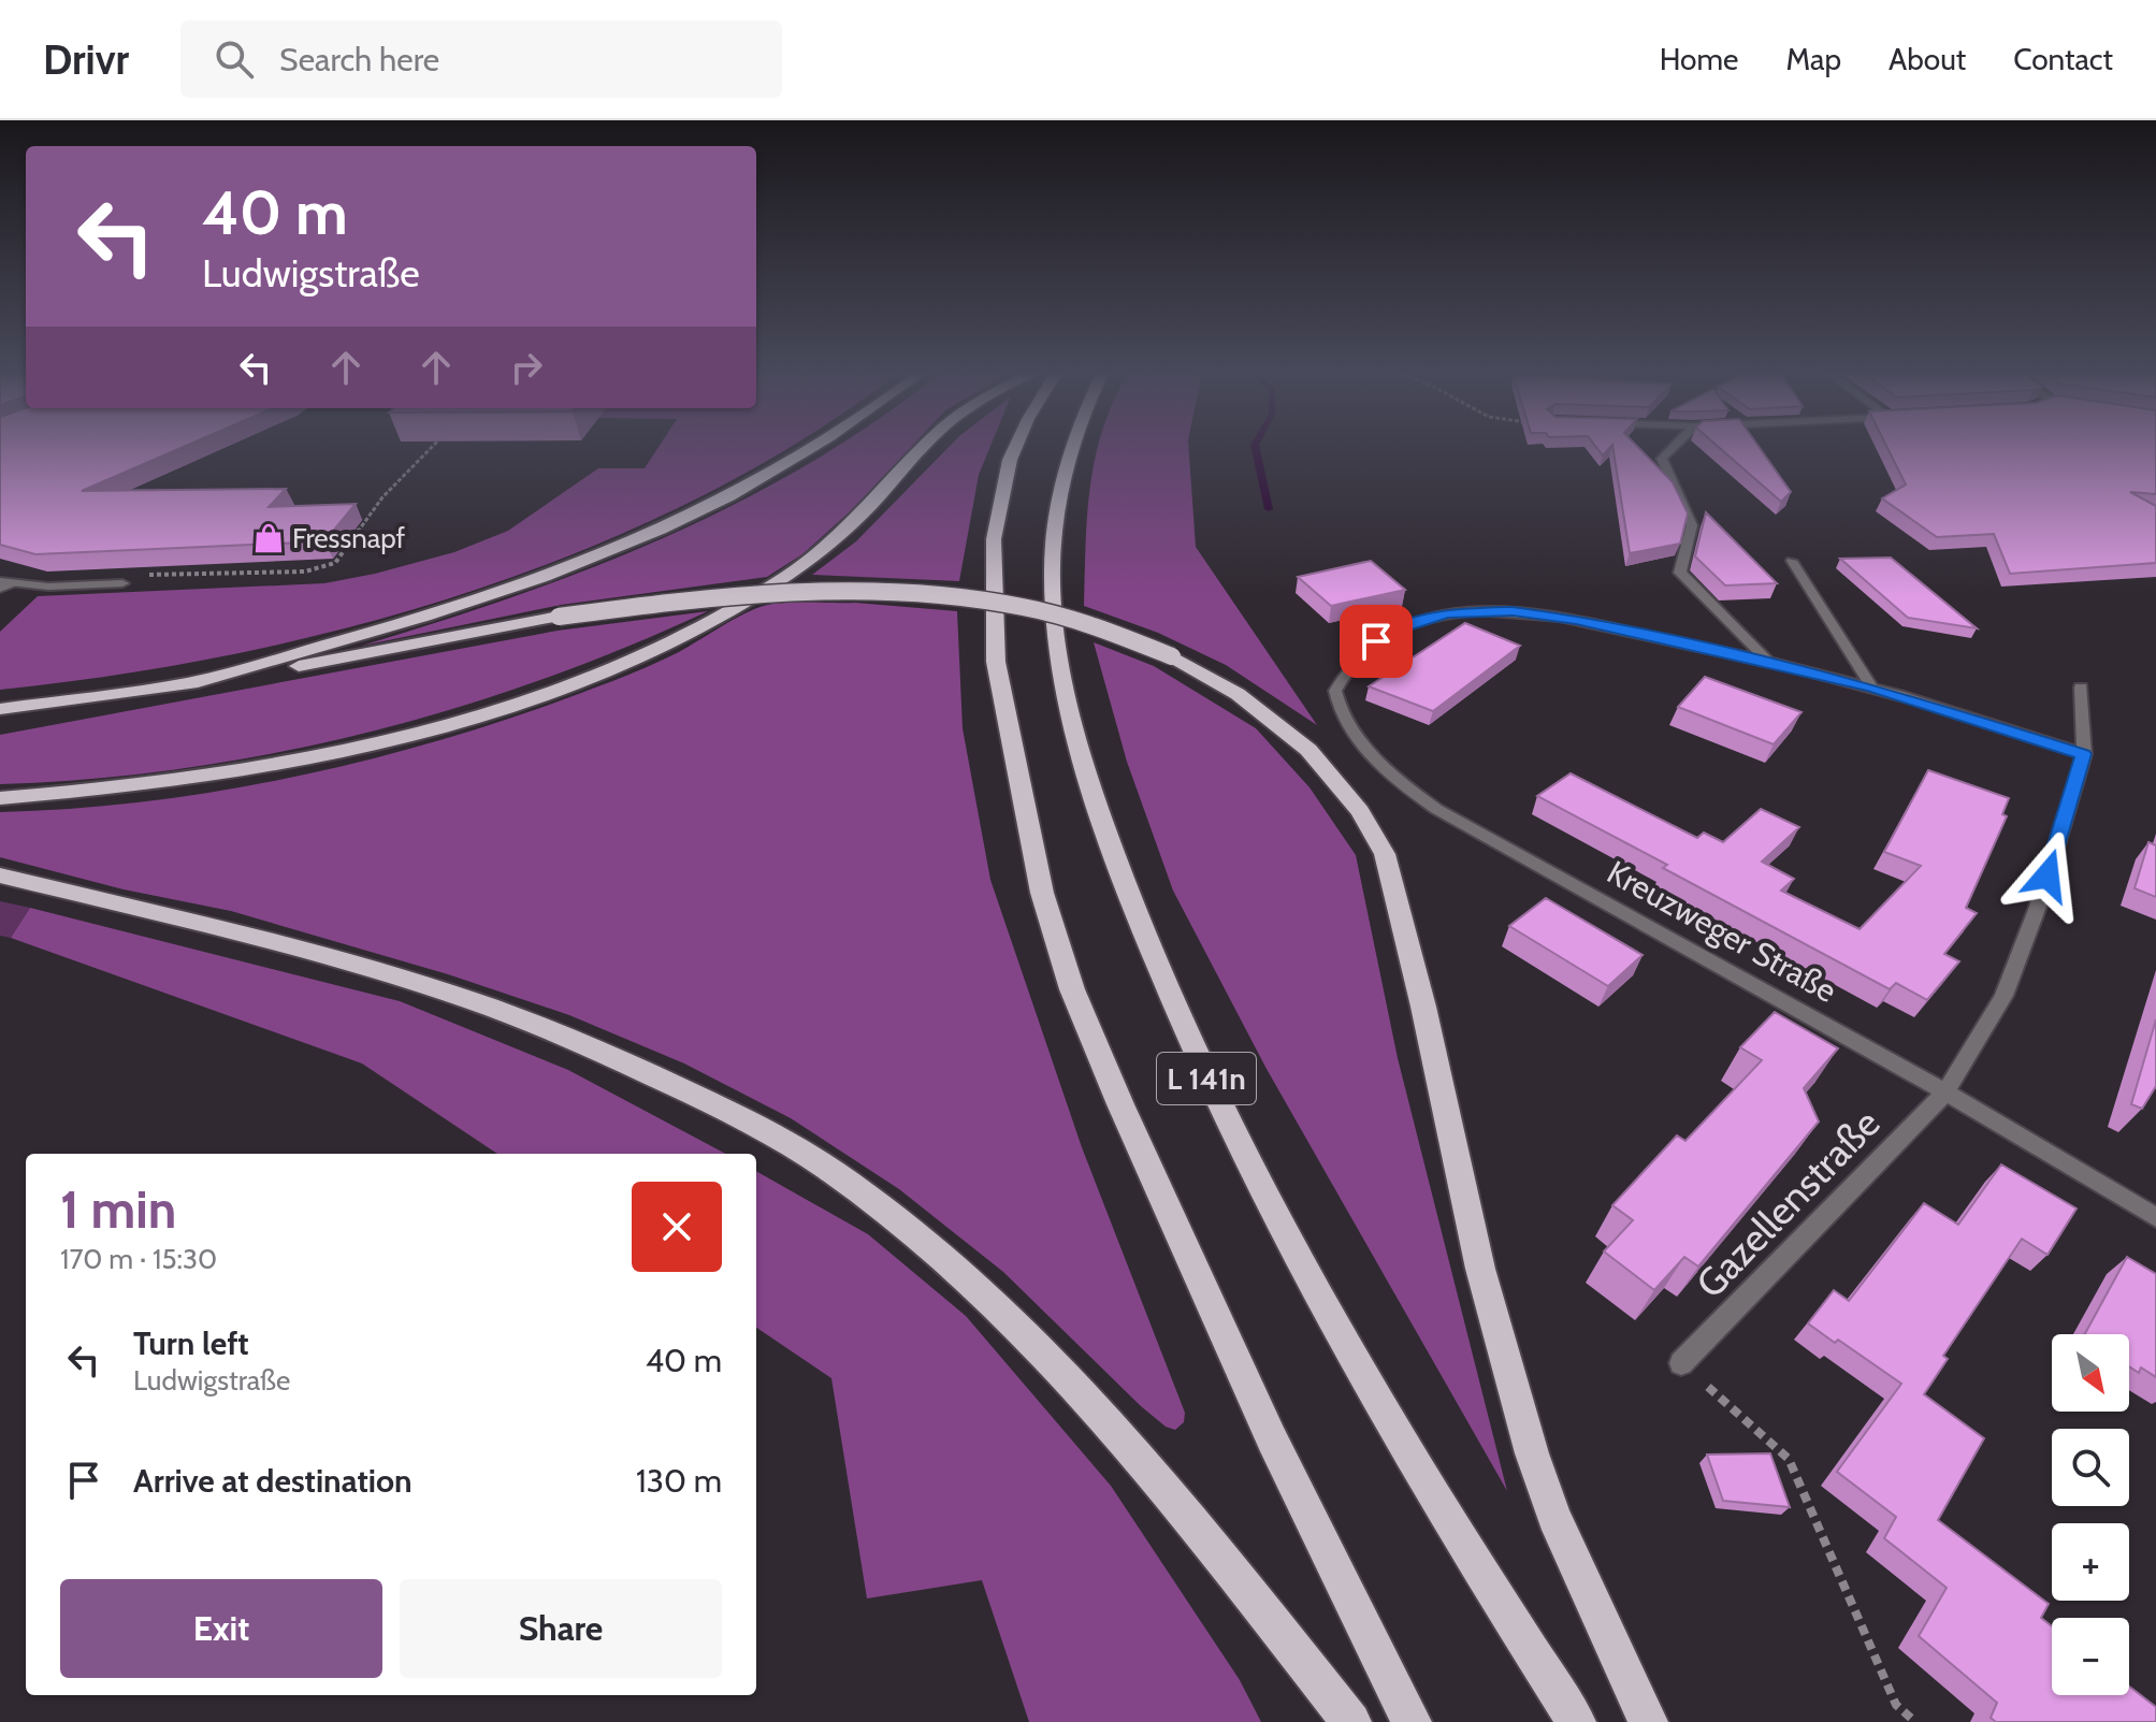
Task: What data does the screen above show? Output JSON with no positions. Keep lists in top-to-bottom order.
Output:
{
  "streets": {
    "highway": ["L 141n"],
    "street": ["Kreuzweger Straße", "Gazellenstraße"]
  },
  "crossings": [
    ["Kreuzweger Straße", "Gazellenstraße"]
  ],
  "places": {
    "shop": ["Fressnapf"]
  },
  "north": "bottom right",
  "page": {
    "header": "Drivr",
    "search": "Search here",
    "nav": [
      "Home",
      "Map",
      "About",
      "Contact"
    ],
    "turn": ["40 m", "Ludwigstraße"],
    "heading": ["1 min", "170 m · 15:30"],
    "list": [
      {
        "name": "Turn left",
        "note": "Ludwigstraße",
        "value": "40 m"
      },
      {
        "name": "Arrive at destination",
        "value": "130 m"
      }
    ],
    "map_buttons": ["+", "−"],
    "buttons": ["Exit", "Share"]
  }
}
